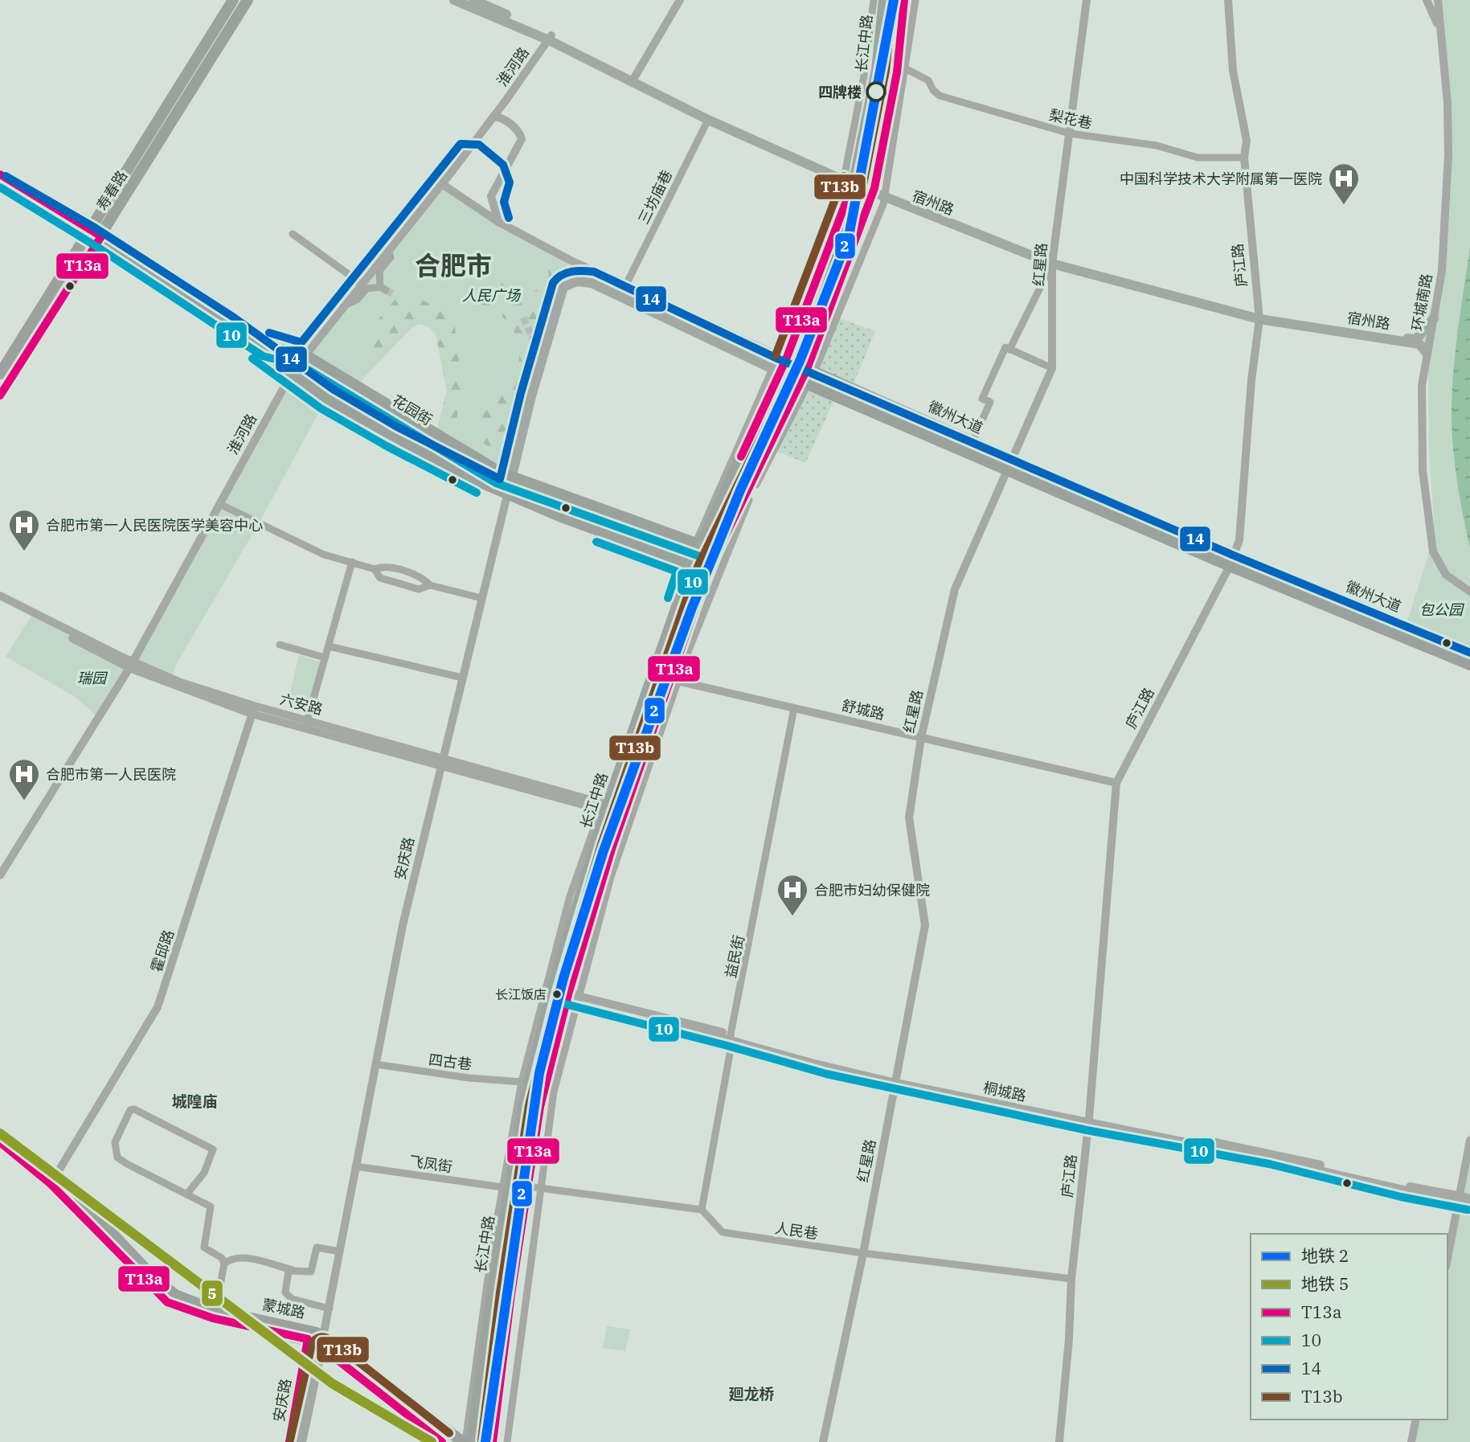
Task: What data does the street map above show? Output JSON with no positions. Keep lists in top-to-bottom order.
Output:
{
  "streets": {
    "highway": ["长江中路"],
    "main road": [
      "寿春路",
      "宿州路",
      "花园街",
      "徽州大道",
      "安庆路",
      "蒙城路"
    ],
    "street": [
      "淮河路",
      "梨花巷",
      "三坊庙巷",
      "红星路",
      "庐江路",
      "环城南路",
      "六安路",
      "舒城路",
      "霍邱路",
      "益民街",
      "四古巷",
      "桐城路",
      "飞凤街",
      "人民巷"
    ]
  },
  "crossings": [
    ["长江中路", "宿州路"],
    ["长江中路", "花园街"],
    ["长江中路", "徽州大道"],
    ["长江中路", "六安路"],
    ["长江中路", "桐城路"],
    ["淮河路", "宿州路"],
    ["淮河路", "花园街"],
    ["淮河路", "徽州大道"],
    ["淮河路", "六安路"],
    ["梨花巷", "红星路"],
    ["梨花巷", "庐江路"],
    ["寿春路", "花园街"],
    ["三坊庙巷", "宿州路"],
    ["三坊庙巷", "徽州大道"],
    ["宿州路", "红星路"],
    ["宿州路", "庐江路"],
    ["宿州路", "环城南路"],
    ["红星路", "徽州大道"],
    ["红星路", "舒城路"],
    ["红星路", "桐城路"],
    ["红星路", "人民巷"],
    ["庐江路", "徽州大道"],
    ["庐江路", "舒城路"],
    ["庐江路", "桐城路"],
    ["庐江路", "人民巷"],
    ["花园街", "安庆路"],
    ["徽州大道", "安庆路"],
    ["六安路", "安庆路"],
    ["六安路", "霍邱路"],
    ["舒城路", "益民街"],
    ["安庆路", "四古巷"],
    ["安庆路", "飞凤街"],
    ["安庆路", "蒙城路"],
    ["霍邱路", "蒙城路"],
    ["益民街", "桐城路"],
    ["益民街", "人民巷"]
  ],
  "districts": ["合肥市", "城隍庙", "廻龙桥"],
  "parks": ["人民广场", "包公园", "瑞园"],
  "places": {
    "other": ["四牌楼", "长江饭店"],
    "hospital": [
      "中国科学技术大学附属第一医院",
      "合肥市第一人民医院医学美容中心",
      "合肥市第一人民医院",
      "合肥市妇幼保健院"
    ]
  },
  "lines": [
    "metro line 2",
    "transit line T13a",
    "transit line T13b",
    "transit line 14",
    "transit line 10",
    "metro line 5"
  ],
  "legend": [
    "地铁 2",
    "地铁 5",
    "T13a",
    "10",
    "14",
    "T13b"
  ]
}
